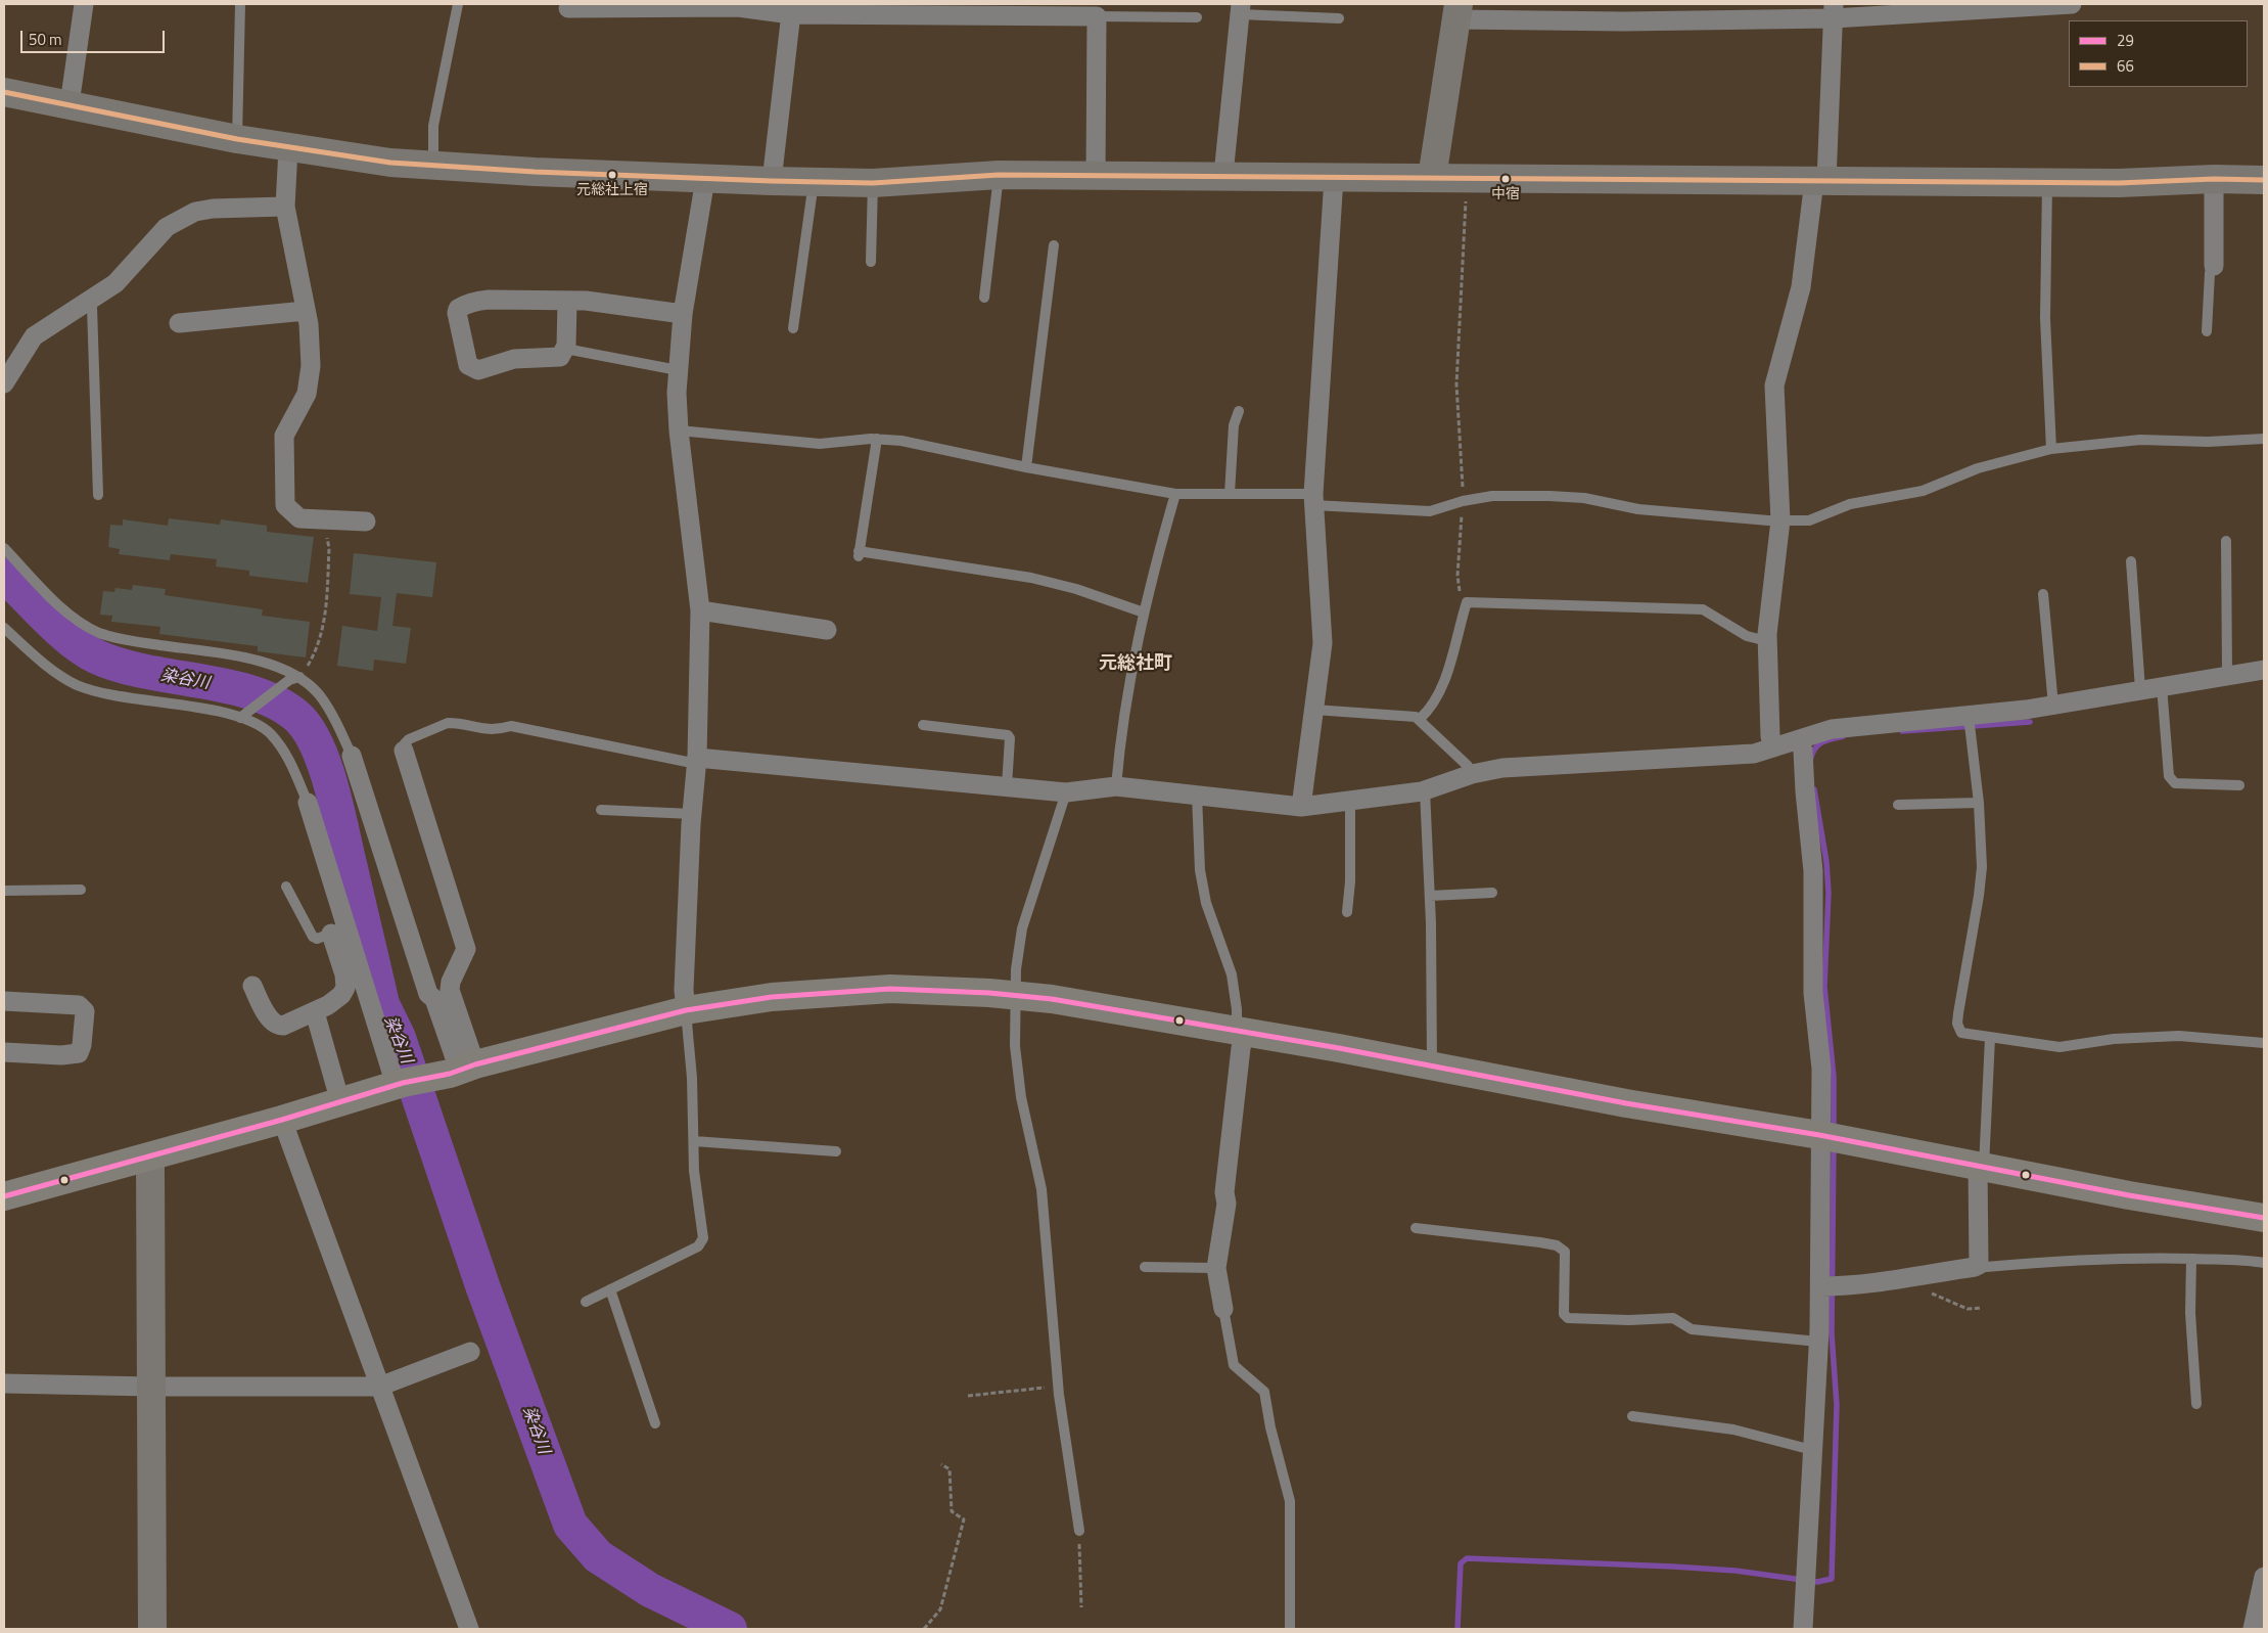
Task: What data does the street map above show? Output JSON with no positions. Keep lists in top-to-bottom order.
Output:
{
  "districts": ["元総社町"],
  "water": ["染谷川"],
  "places": ["元総社上宿", "中宿"],
  "lines": ["transit line 66", "transit line 29"],
  "legend": ["29", "66"],
  "scale_bar": "50 m"
}
